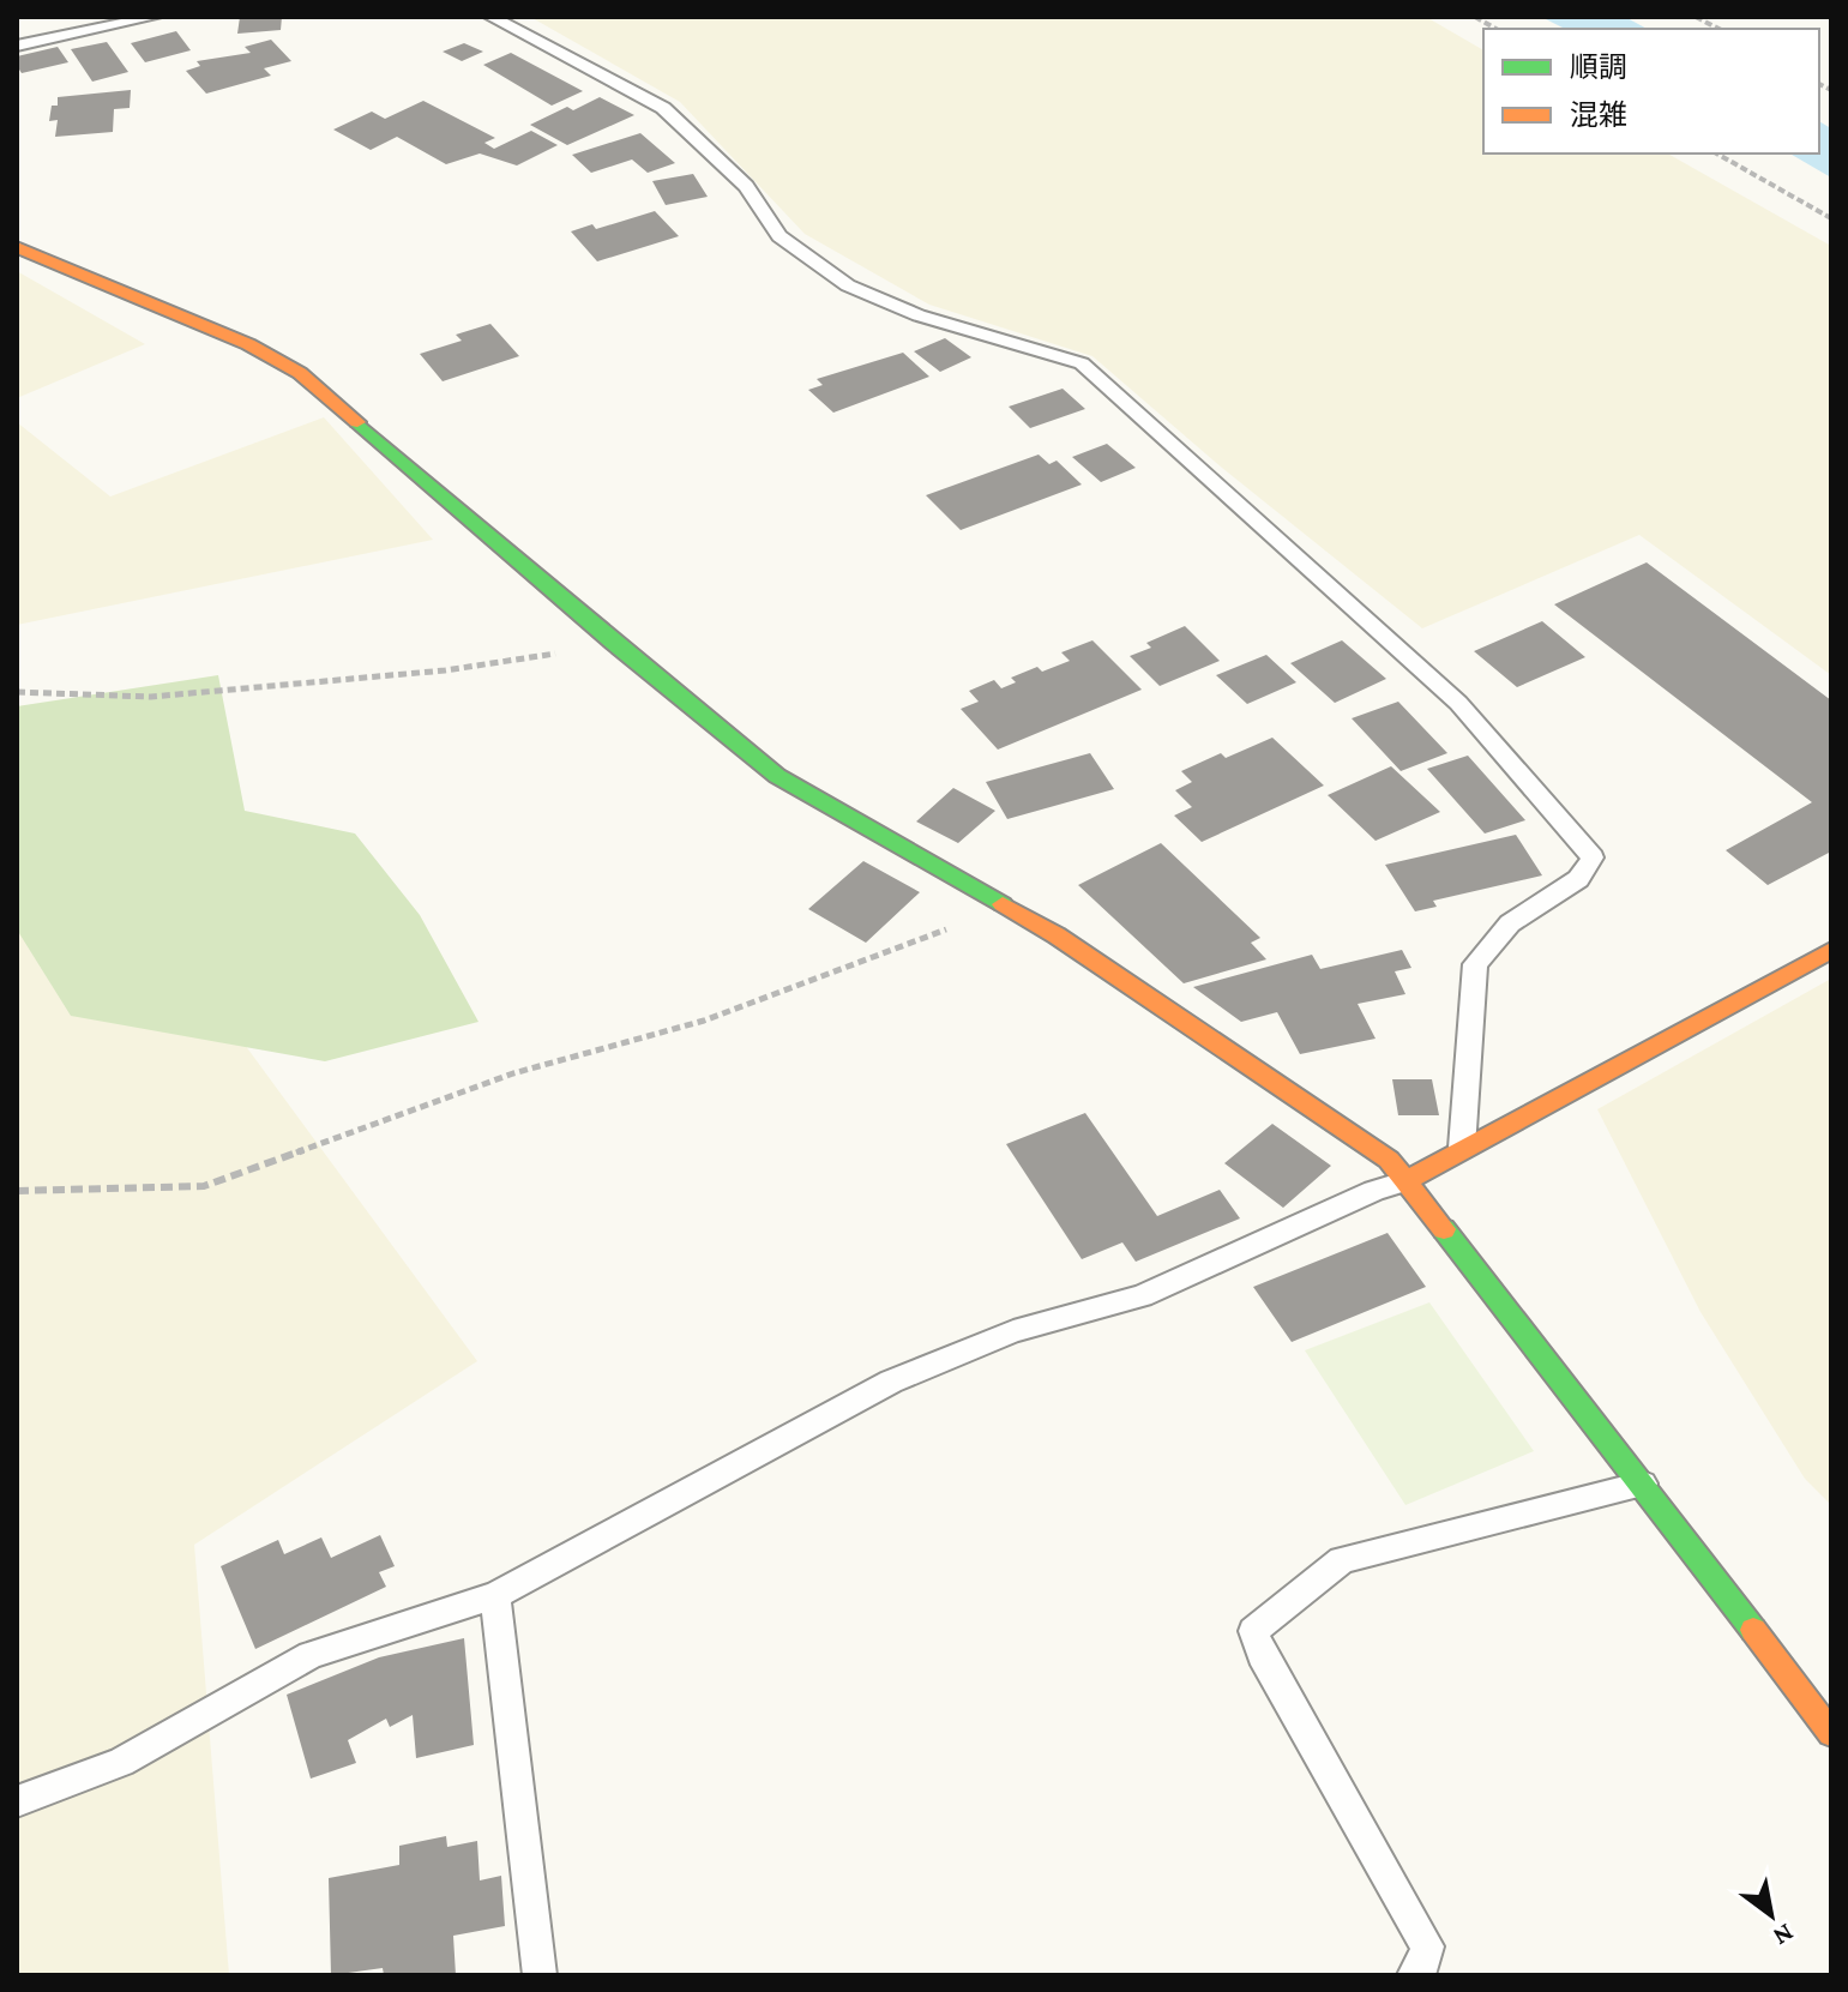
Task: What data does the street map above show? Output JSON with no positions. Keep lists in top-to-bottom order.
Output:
{
  "legend": ["順調", "混雑"],
  "north": "bottom right"
}
